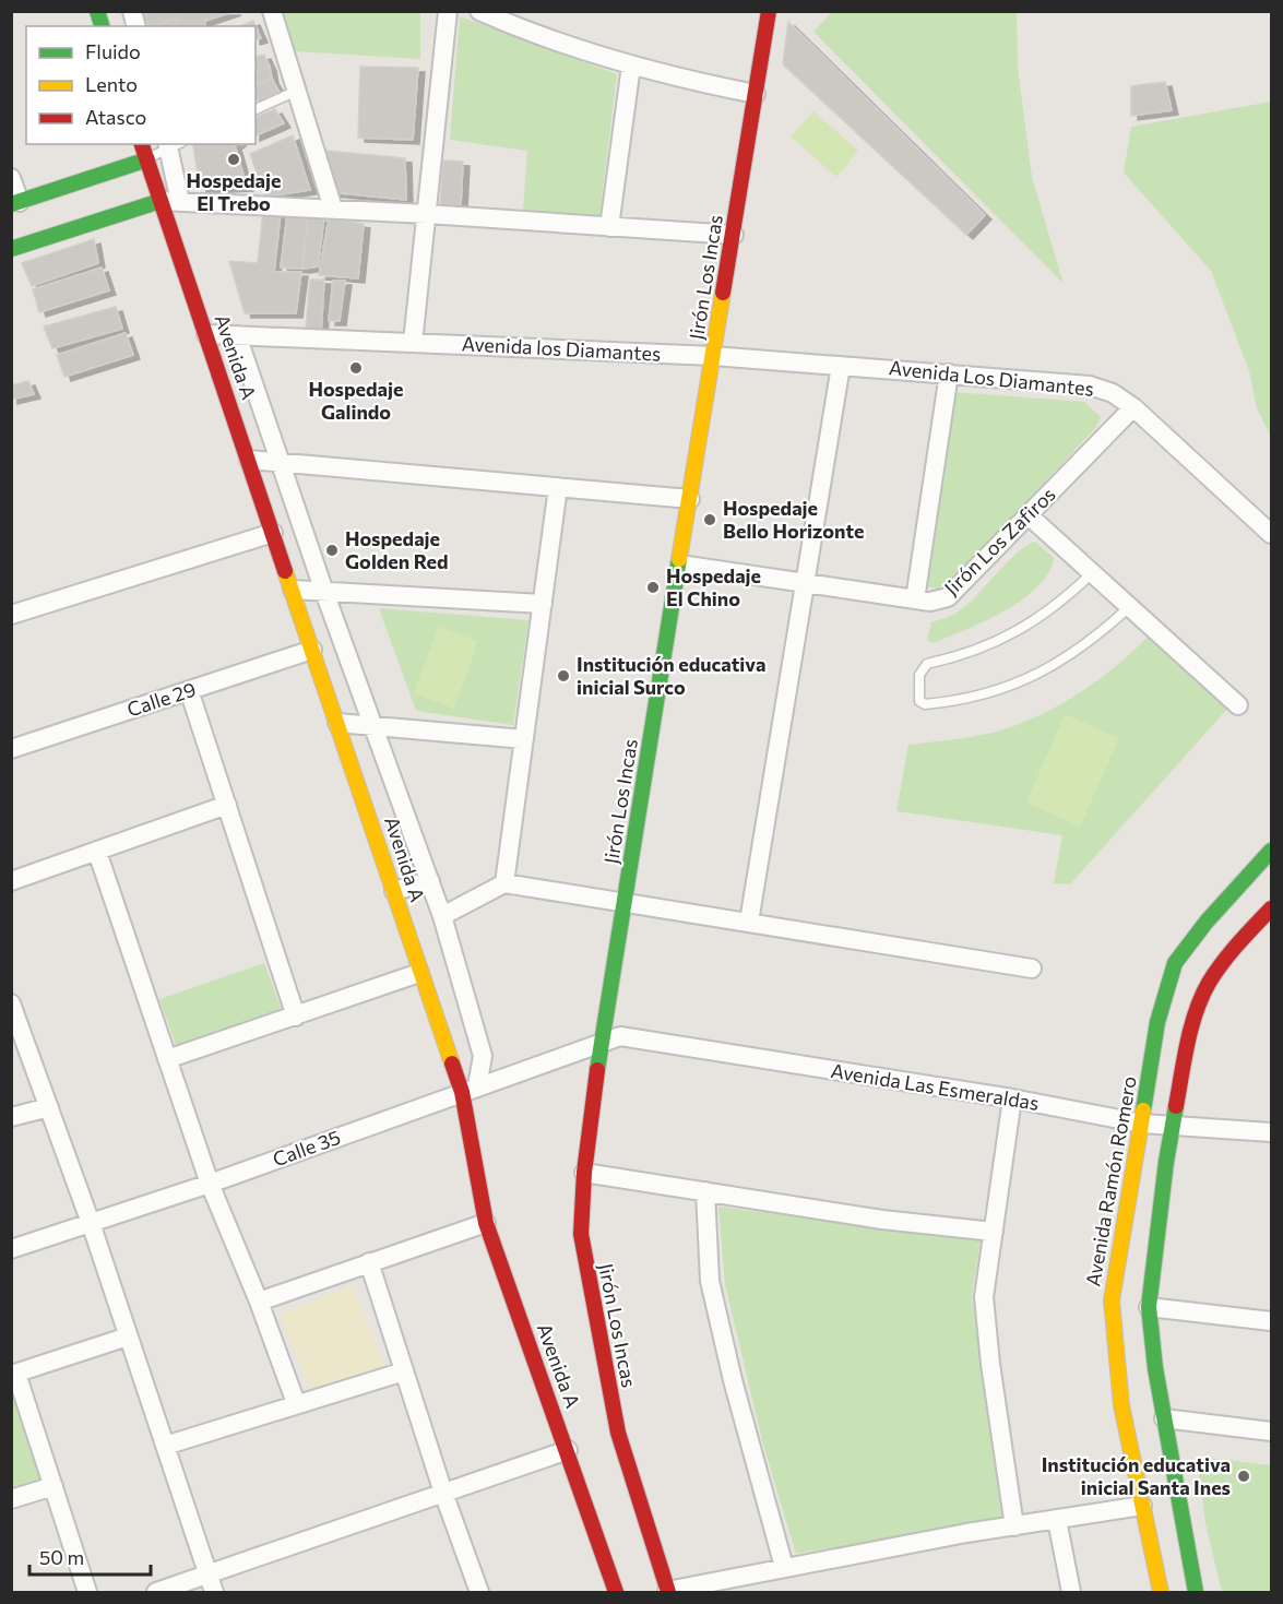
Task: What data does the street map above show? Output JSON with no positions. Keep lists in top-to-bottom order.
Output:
{
  "streets": {
    "street": [
      "Jirón Los Incas",
      "Avenida los Diamantes",
      "Avenida A",
      "Avenida Los Diamantes",
      "Jirón Los Zafiros",
      "Calle 29",
      "Avenida Las Esmeraldas",
      "Calle 35",
      "Avenida Ramón Romero"
    ]
  },
  "crossings": [
    ["Jirón Los Incas", "Avenida los Diamantes"],
    ["Jirón Los Incas", "Avenida Los Diamantes"],
    ["Jirón Los Incas", "Jirón Los Zafiros"],
    ["Jirón Los Incas", "Avenida Las Esmeraldas"],
    ["Jirón Los Incas", "Calle 35"],
    ["Avenida los Diamantes", "Avenida Los Diamantes"],
    ["Avenida A", "Calle 29"],
    ["Avenida A", "Calle 35"],
    ["Avenida Los Diamantes", "Jirón Los Zafiros"],
    ["Avenida Las Esmeraldas", "Calle 35"],
    ["Avenida Las Esmeraldas", "Avenida Ramón Romero"]
  ],
  "places": [
    "Hospedaje El Trebo",
    "Hospedaje Galindo",
    "Hospedaje Bello Horizonte",
    "Hospedaje Golden Red",
    "Hospedaje El Chino",
    "Institución educativa inicial Surco",
    "Institución educativa inicial Santa Ines"
  ],
  "legend": ["Fluido", "Lento", "Atasco"],
  "scale_bar": "50 m"
}
